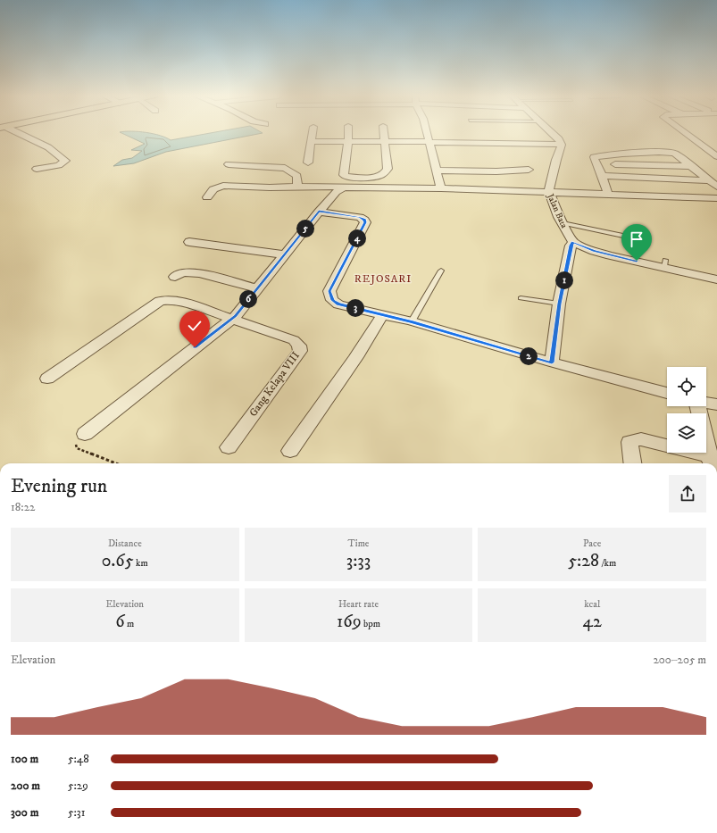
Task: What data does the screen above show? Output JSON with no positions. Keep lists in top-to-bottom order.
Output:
{
  "streets": {
    "street": ["Jalan Bata", "Gang Kelapa VIII"]
  },
  "districts": ["REJOSARI"],
  "page": {
    "pins": [
      "5",
      "4",
      "1",
      "6",
      "3",
      "2"
    ],
    "heading": ["Evening run", "18:22"],
    "stats": [
      ["Distance", "0.65 km"],
      ["Time", "3:33"],
      ["Pace", "5:28 /km"],
      ["Elevation", "6 m"],
      ["Heart rate", "169 bpm"],
      ["kcal", "42"]
    ],
    "chart": ["Elevation", "200–205 m"],
    "list": [
      {
        "name": "100 m",
        "note": "5:48"
      },
      {
        "name": "200 m",
        "note": "5:29"
      },
      {
        "name": "300 m",
        "note": "5:31"
      }
    ]
  }
}
